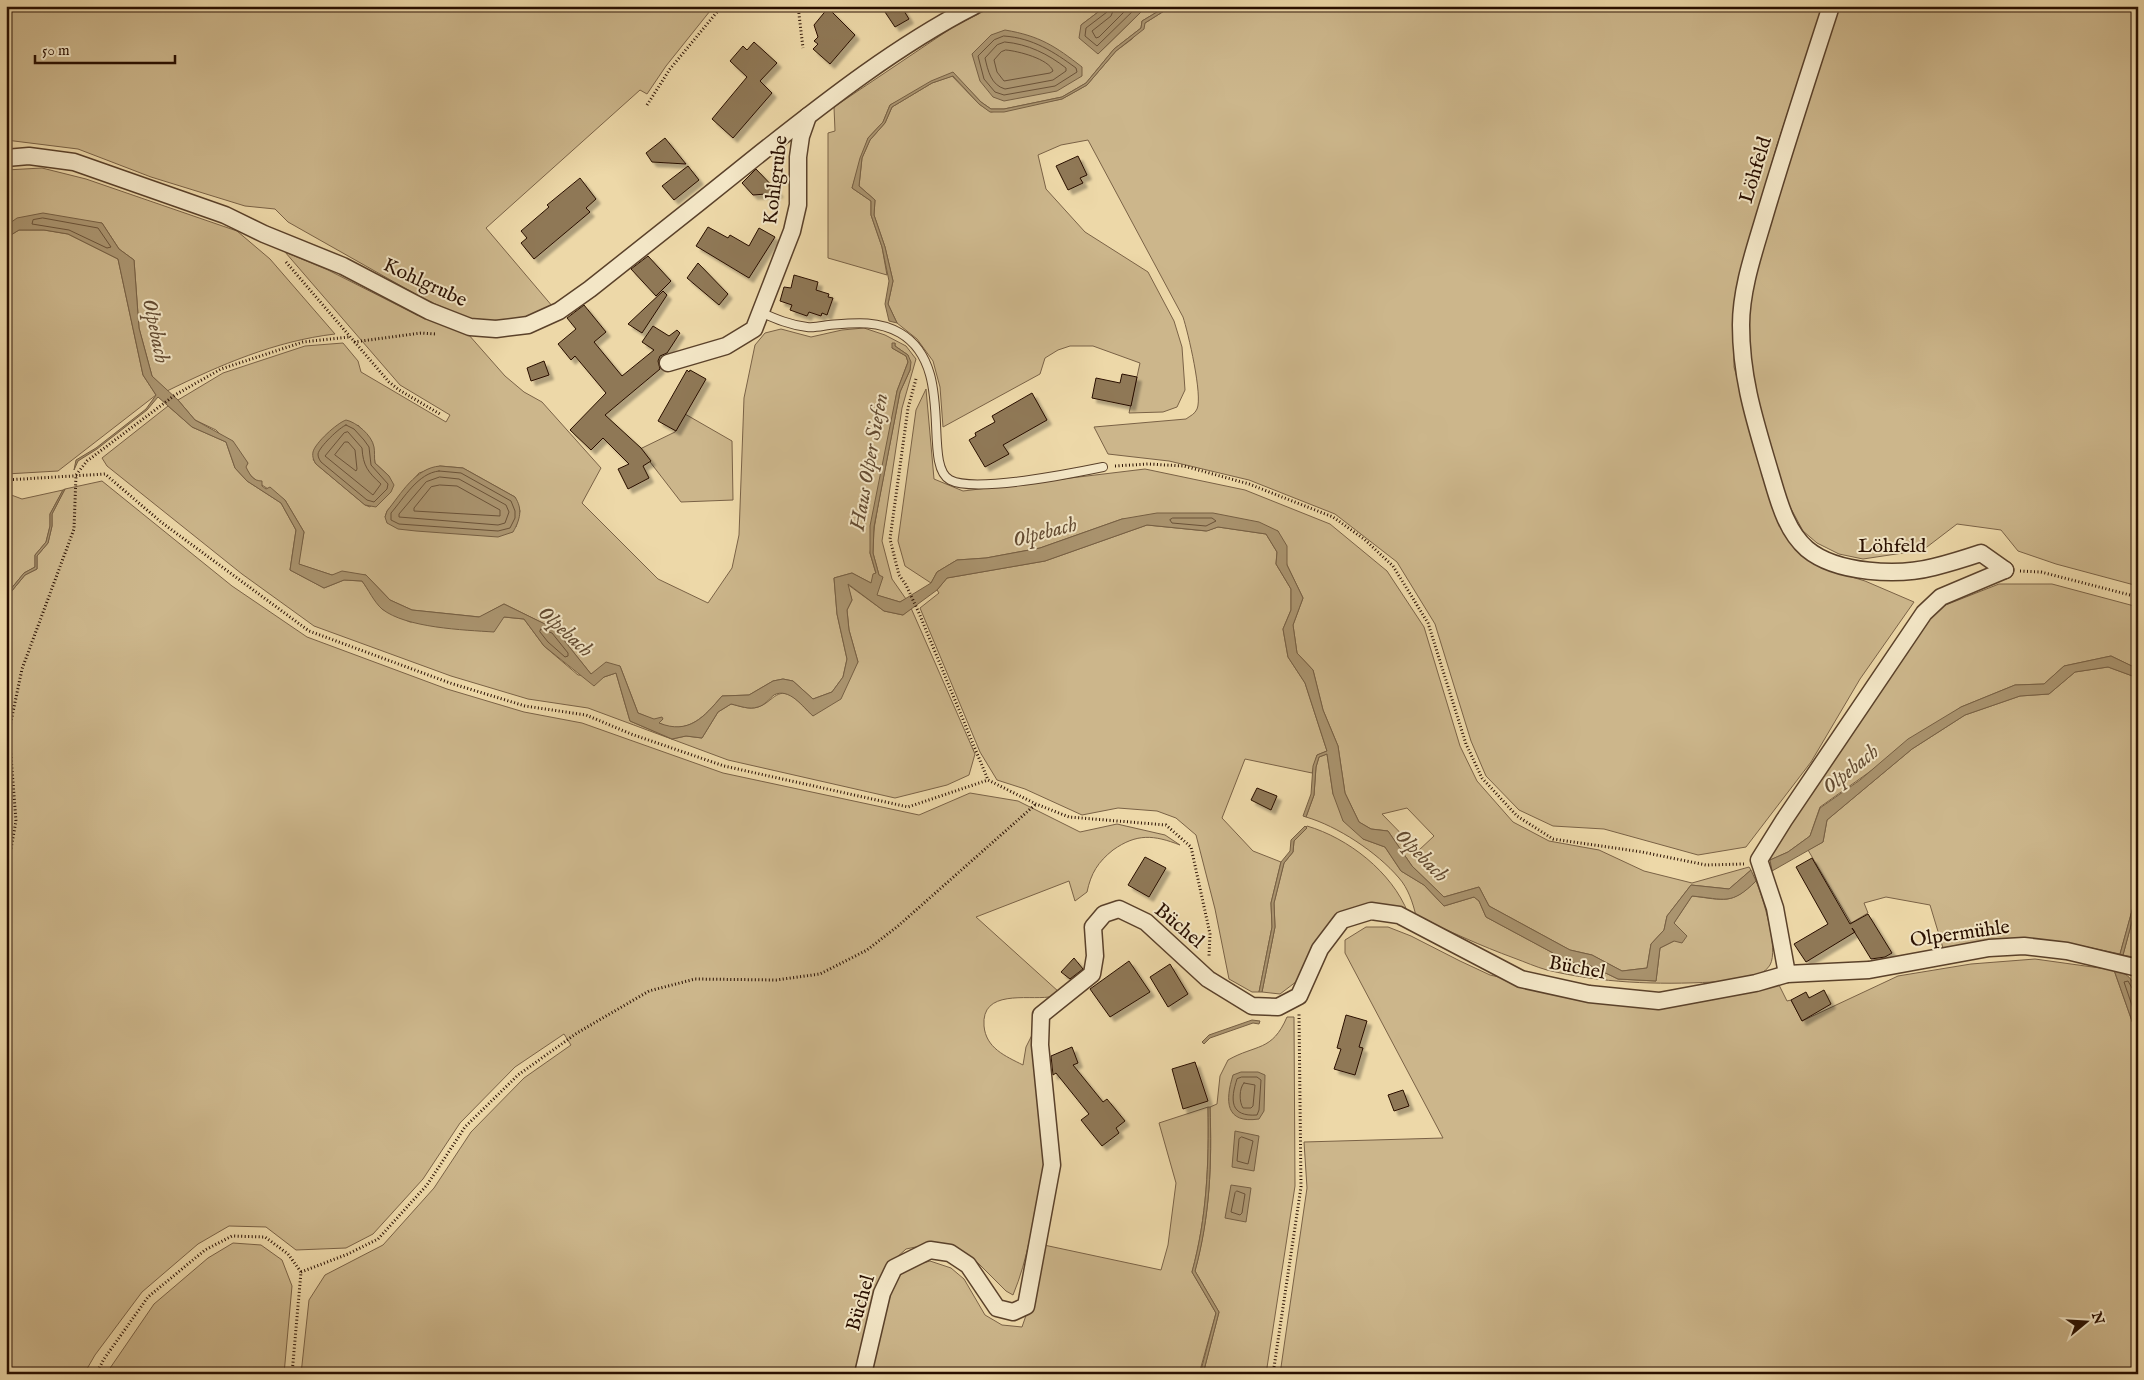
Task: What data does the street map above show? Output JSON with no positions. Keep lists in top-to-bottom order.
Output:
{
  "streets": {
    "street": [
      "Löhfeld",
      "Kohlgrube",
      "Büchel",
      "Olpermühle"
    ]
  },
  "crossings": [
    ["Büchel", "Olpermühle"]
  ],
  "water": ["Olpebach", "Haus Olper Siefen"],
  "scale_bar": "50 m",
  "north": "right"
}
